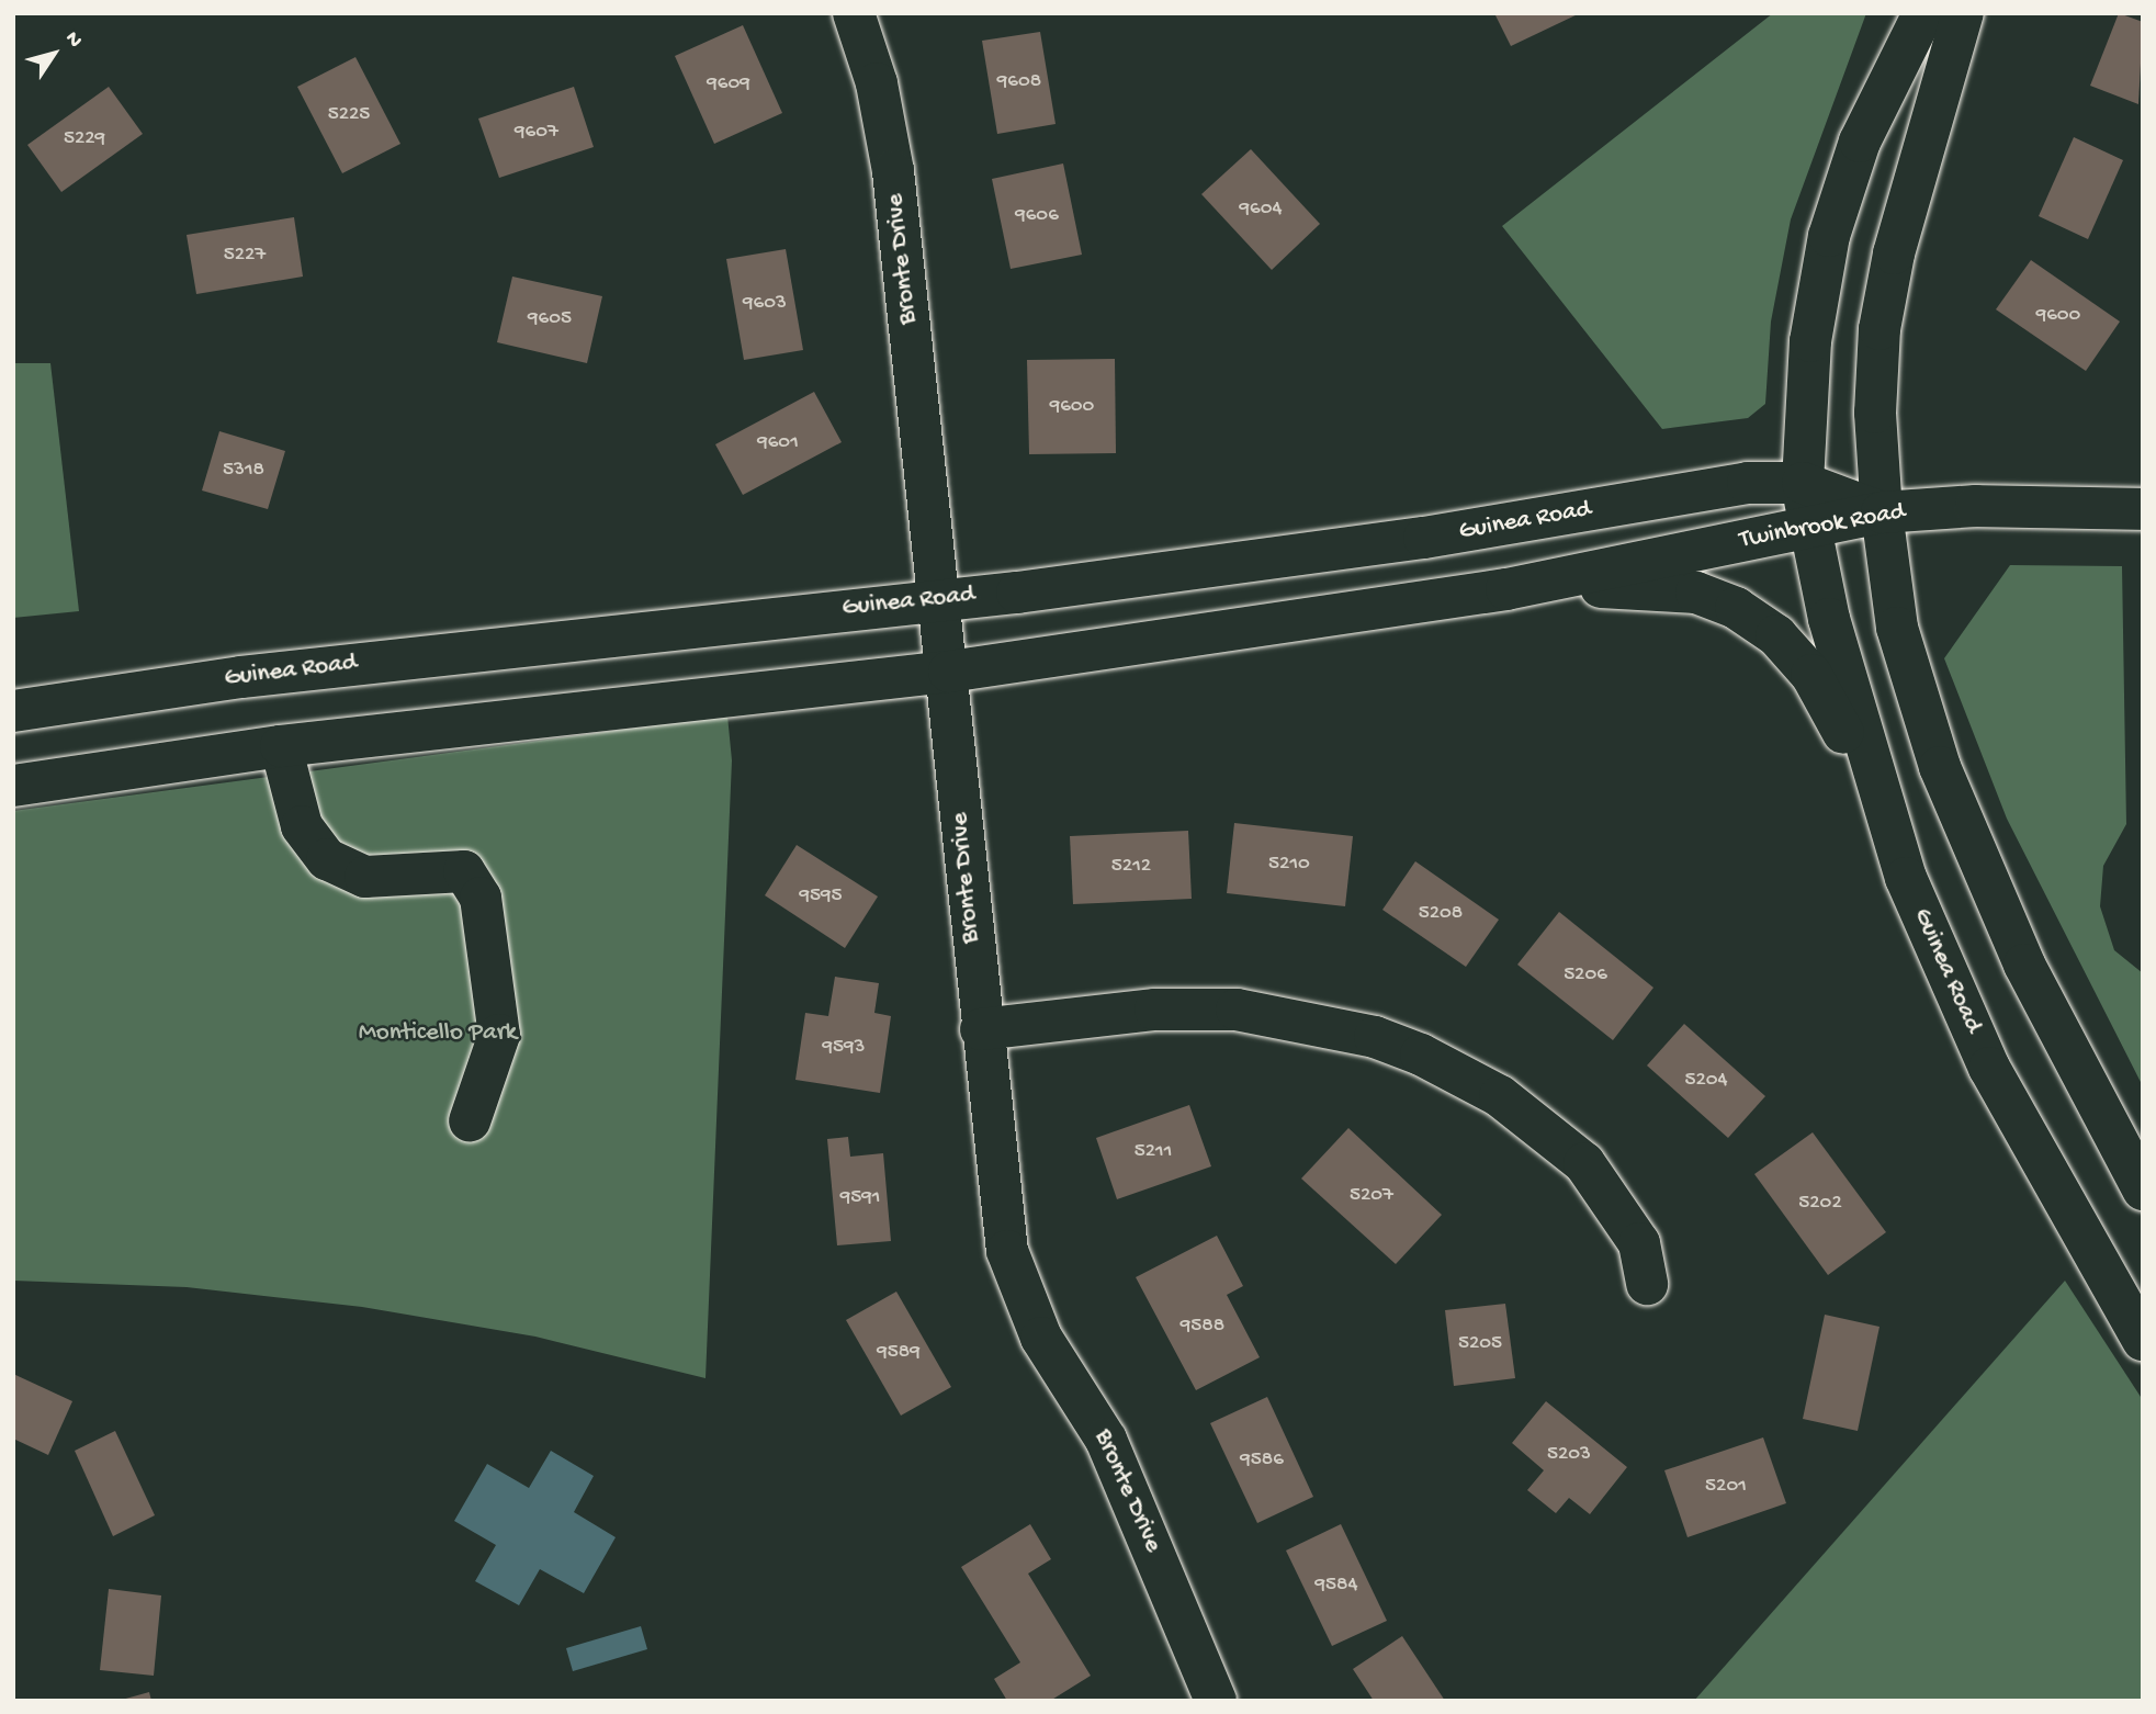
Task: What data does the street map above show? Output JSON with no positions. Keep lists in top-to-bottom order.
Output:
{
  "streets": {
    "main road": ["Bronte Drive", "Guinea Road", "Twinbrook Road"]
  },
  "crossings": [
    ["Bronte Drive", "Guinea Road"],
    ["Guinea Road", "Twinbrook Road"]
  ],
  "parks": ["Monticello Park"],
  "house_numbers": [
    "9608",
    "9609",
    "5225",
    "9607",
    "5229",
    "9604",
    "9606",
    "5227",
    "9603",
    "9600",
    "9605",
    "9600",
    "9601",
    "5318",
    "5210",
    "5212",
    "9595",
    "5208",
    "5206",
    "9593",
    "5204",
    "5211",
    "5207",
    "9591",
    "5202",
    "9588",
    "5205",
    "9589",
    "5203",
    "9586",
    "5201",
    "9584"
  ],
  "north": "top right"
}
